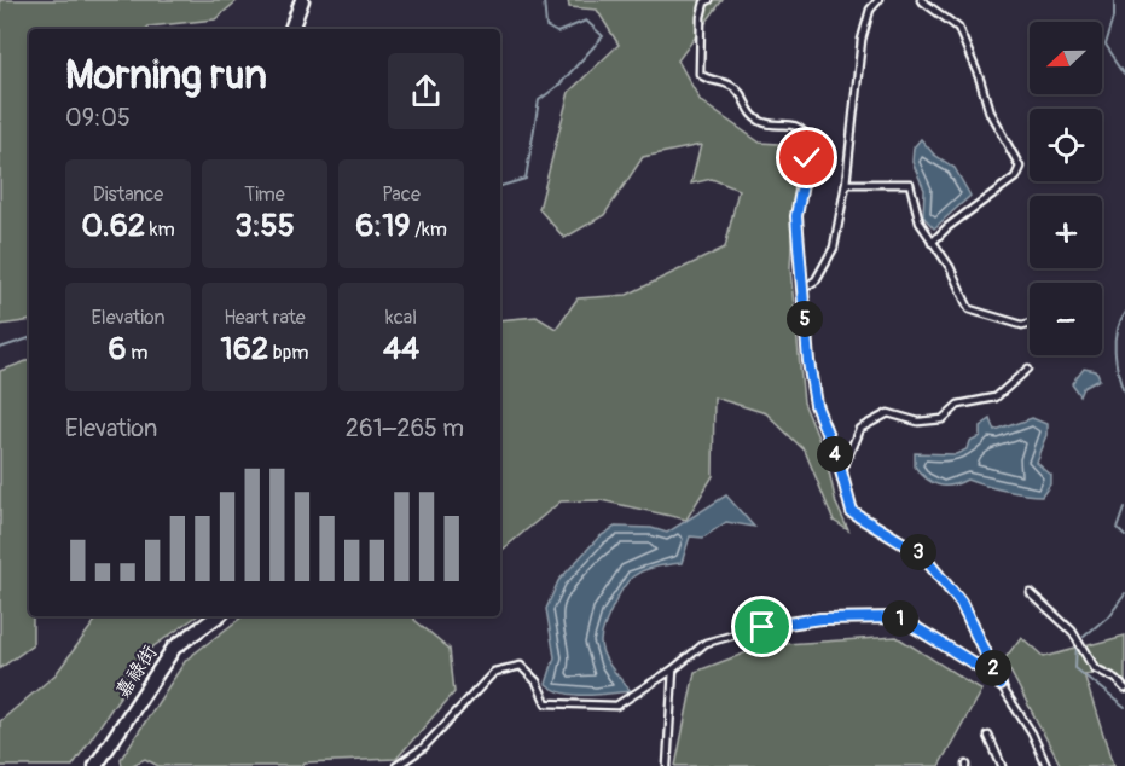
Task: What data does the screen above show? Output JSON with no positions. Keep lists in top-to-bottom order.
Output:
{
  "streets": {
    "street": ["嘉祿街"]
  },
  "north": "left",
  "page": {
    "map_buttons": ["+", "−"],
    "heading": ["Morning run", "09:05"],
    "stats": [
      ["Distance", "0.62 km"],
      ["Time", "3:55"],
      ["Pace", "6:19 /km"],
      ["Elevation", "6 m"],
      ["Heart rate", "162 bpm"],
      ["kcal", "44"]
    ],
    "pins": [
      "5",
      "4",
      "3",
      "1",
      "2"
    ],
    "chart": ["Elevation", "261–265 m"]
  }
}
